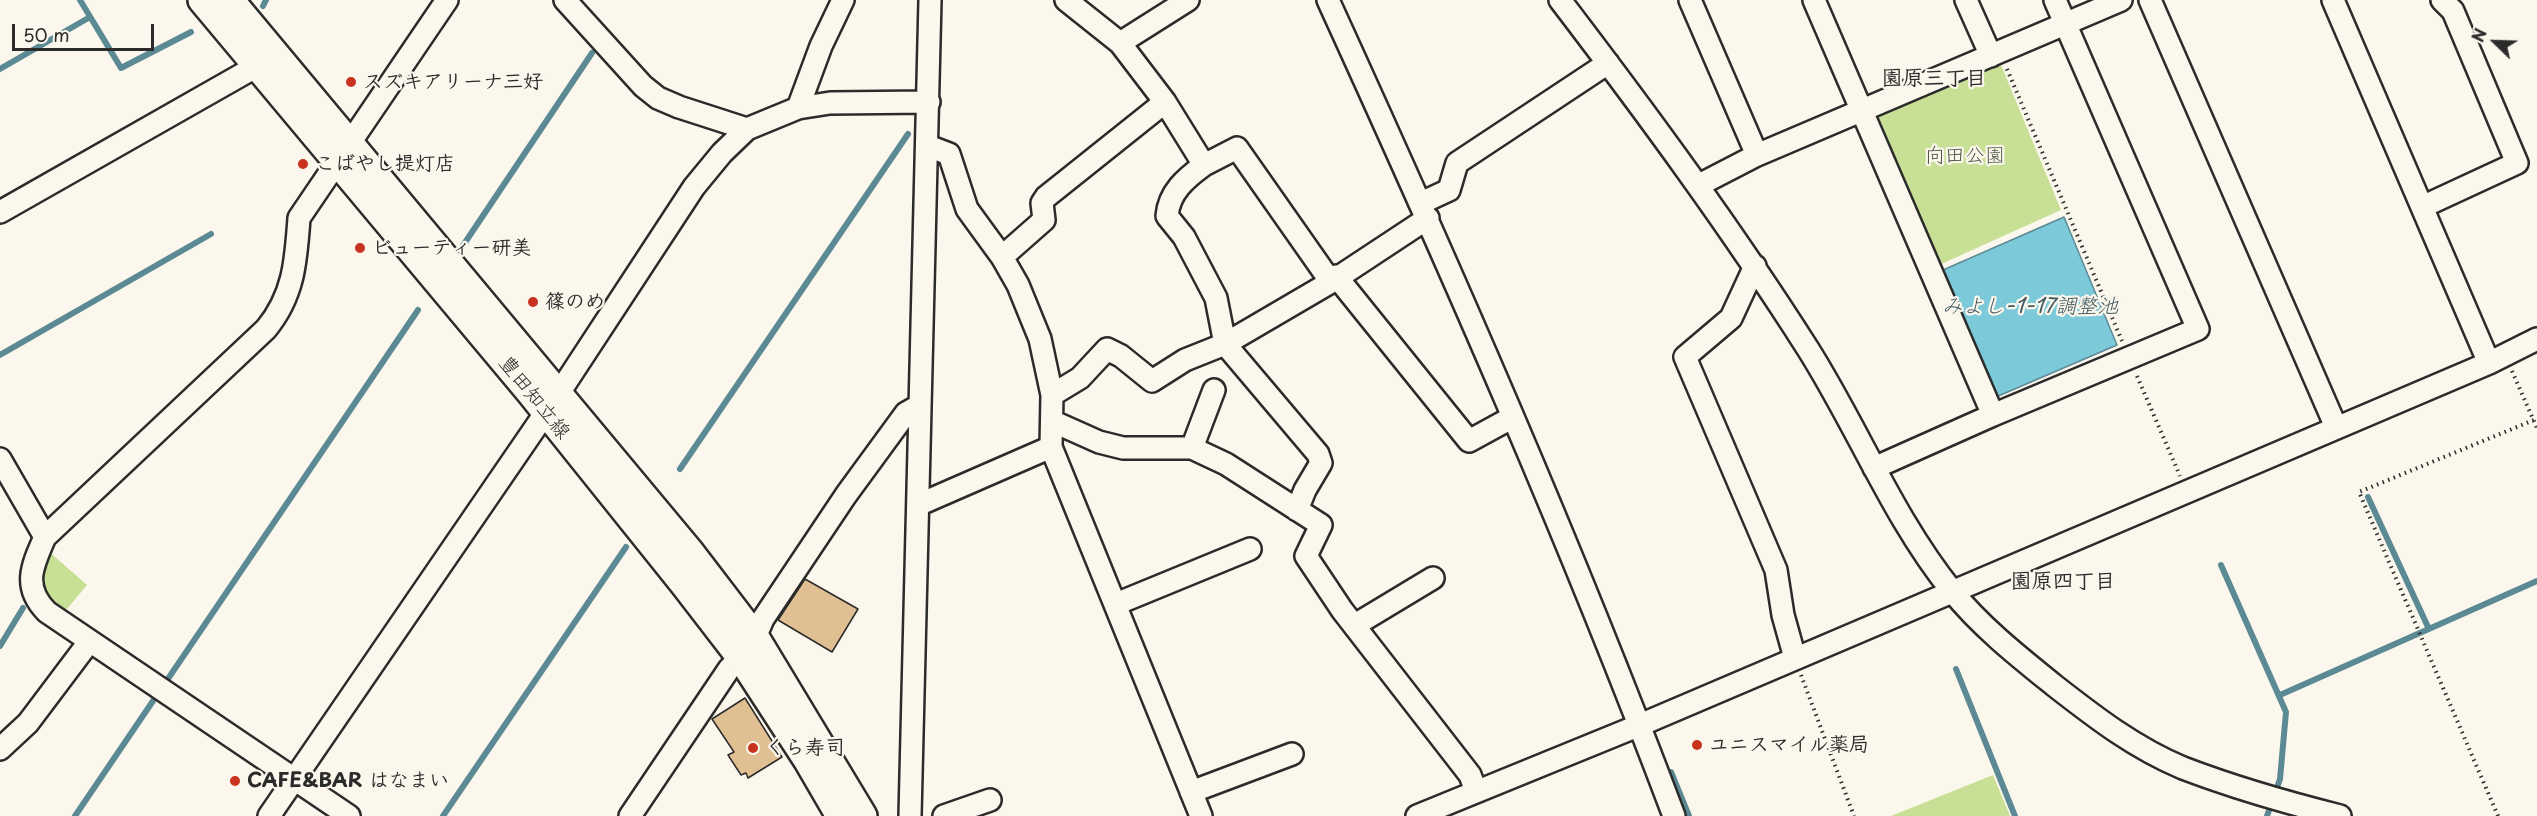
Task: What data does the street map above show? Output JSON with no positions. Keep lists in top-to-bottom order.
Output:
{
  "streets": {
    "main road": ["豊田知立線"]
  },
  "districts": ["園原三丁目", "園原四丁目"],
  "water": ["みよし-1-17調整池"],
  "parks": ["向田公園"],
  "places": [
    "スズキアリーナ三好",
    "こばやし提灯店",
    "ビューティー研美",
    "篠のめ",
    "ユニスマイル薬局",
    "くら寿司",
    "CAFE&BAR はなまい"
  ],
  "scale_bar": "50 m",
  "north": "top left"
}
